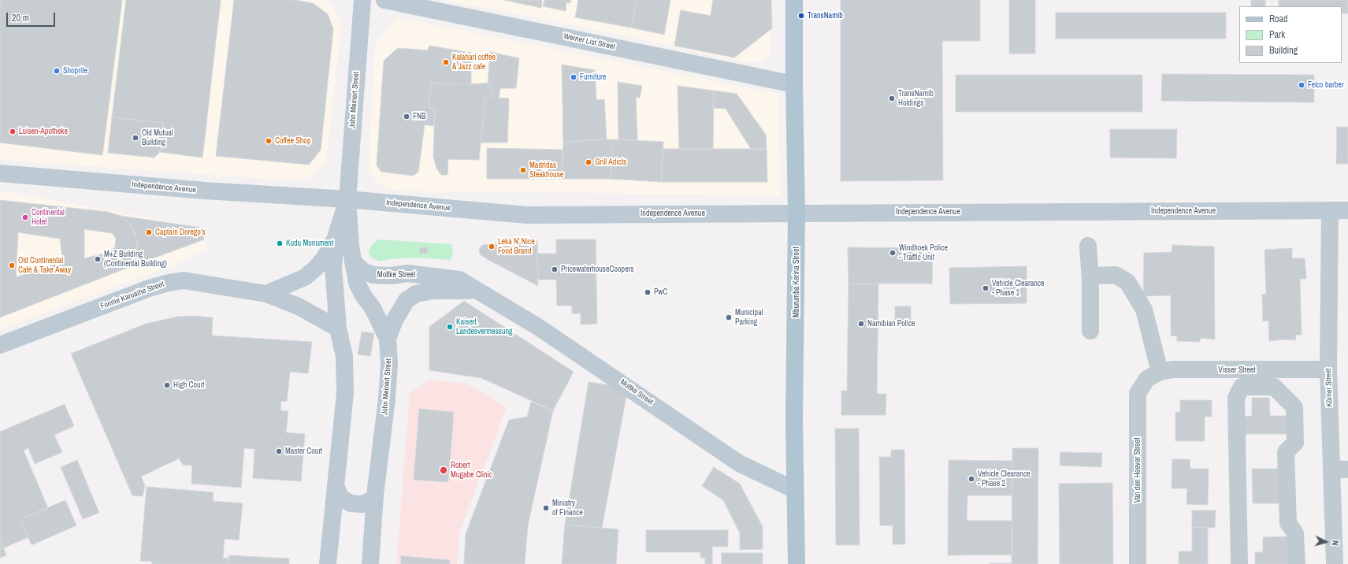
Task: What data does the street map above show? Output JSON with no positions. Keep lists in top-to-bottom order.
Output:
{
  "streets": {
    "main road": ["Mburumba Kerina Street"],
    "street": [
      "Werner List Street",
      "John Meinert Street",
      "Independence Avenue",
      "Moltke Street",
      "Fonnie Karuaihe Street",
      "Visser Street",
      "Körner Street",
      "Van den Heever Street"
    ]
  },
  "crossings": [
    ["Werner List Street", "Mburumba Kerina Street"],
    ["John Meinert Street", "Independence Avenue"],
    ["John Meinert Street", "Moltke Street"],
    ["John Meinert Street", "Fonnie Karuaihe Street"],
    ["Independence Avenue", "Mburumba Kerina Street"],
    ["Independence Avenue", "Körner Street"],
    ["Moltke Street", "Mburumba Kerina Street"],
    ["Visser Street", "Körner Street"],
    ["Visser Street", "Van den Heever Street"]
  ],
  "places": [
    "TransNamib",
    "Kalahari coffee & Jazz cafe",
    "Shoprite",
    "Furniture",
    "Felco barber",
    "TransNamib Holdings",
    "FNB",
    "Luisen-Apotheke",
    "Old Mutual Building",
    "Coffee Shop",
    "Grill Adicts",
    "Madridas Steakhouse",
    "Continental Hotel",
    "Captain Dorego's",
    "Kudu Monument",
    "Leka N' Nice Food Brand",
    "Windhoek Police - Traffic Unit",
    "M+Z Building (Continental Building)",
    "Old Continental Café & Take Away",
    "PricewaterhouseCoopers",
    "Vehicle Clearance - Phase 1",
    "PwC",
    "Municipal Parking",
    "Namibian Police",
    "Kaiserl. Landesvermessung",
    "High Court",
    "Master Court",
    "Robert Mugabe Clinic",
    "Vehicle Clearance - Phase 2",
    "Ministry of Finance"
  ],
  "legend": ["Road", "Park", "Building"],
  "scale_bar": "20 m",
  "north": "right"
}
